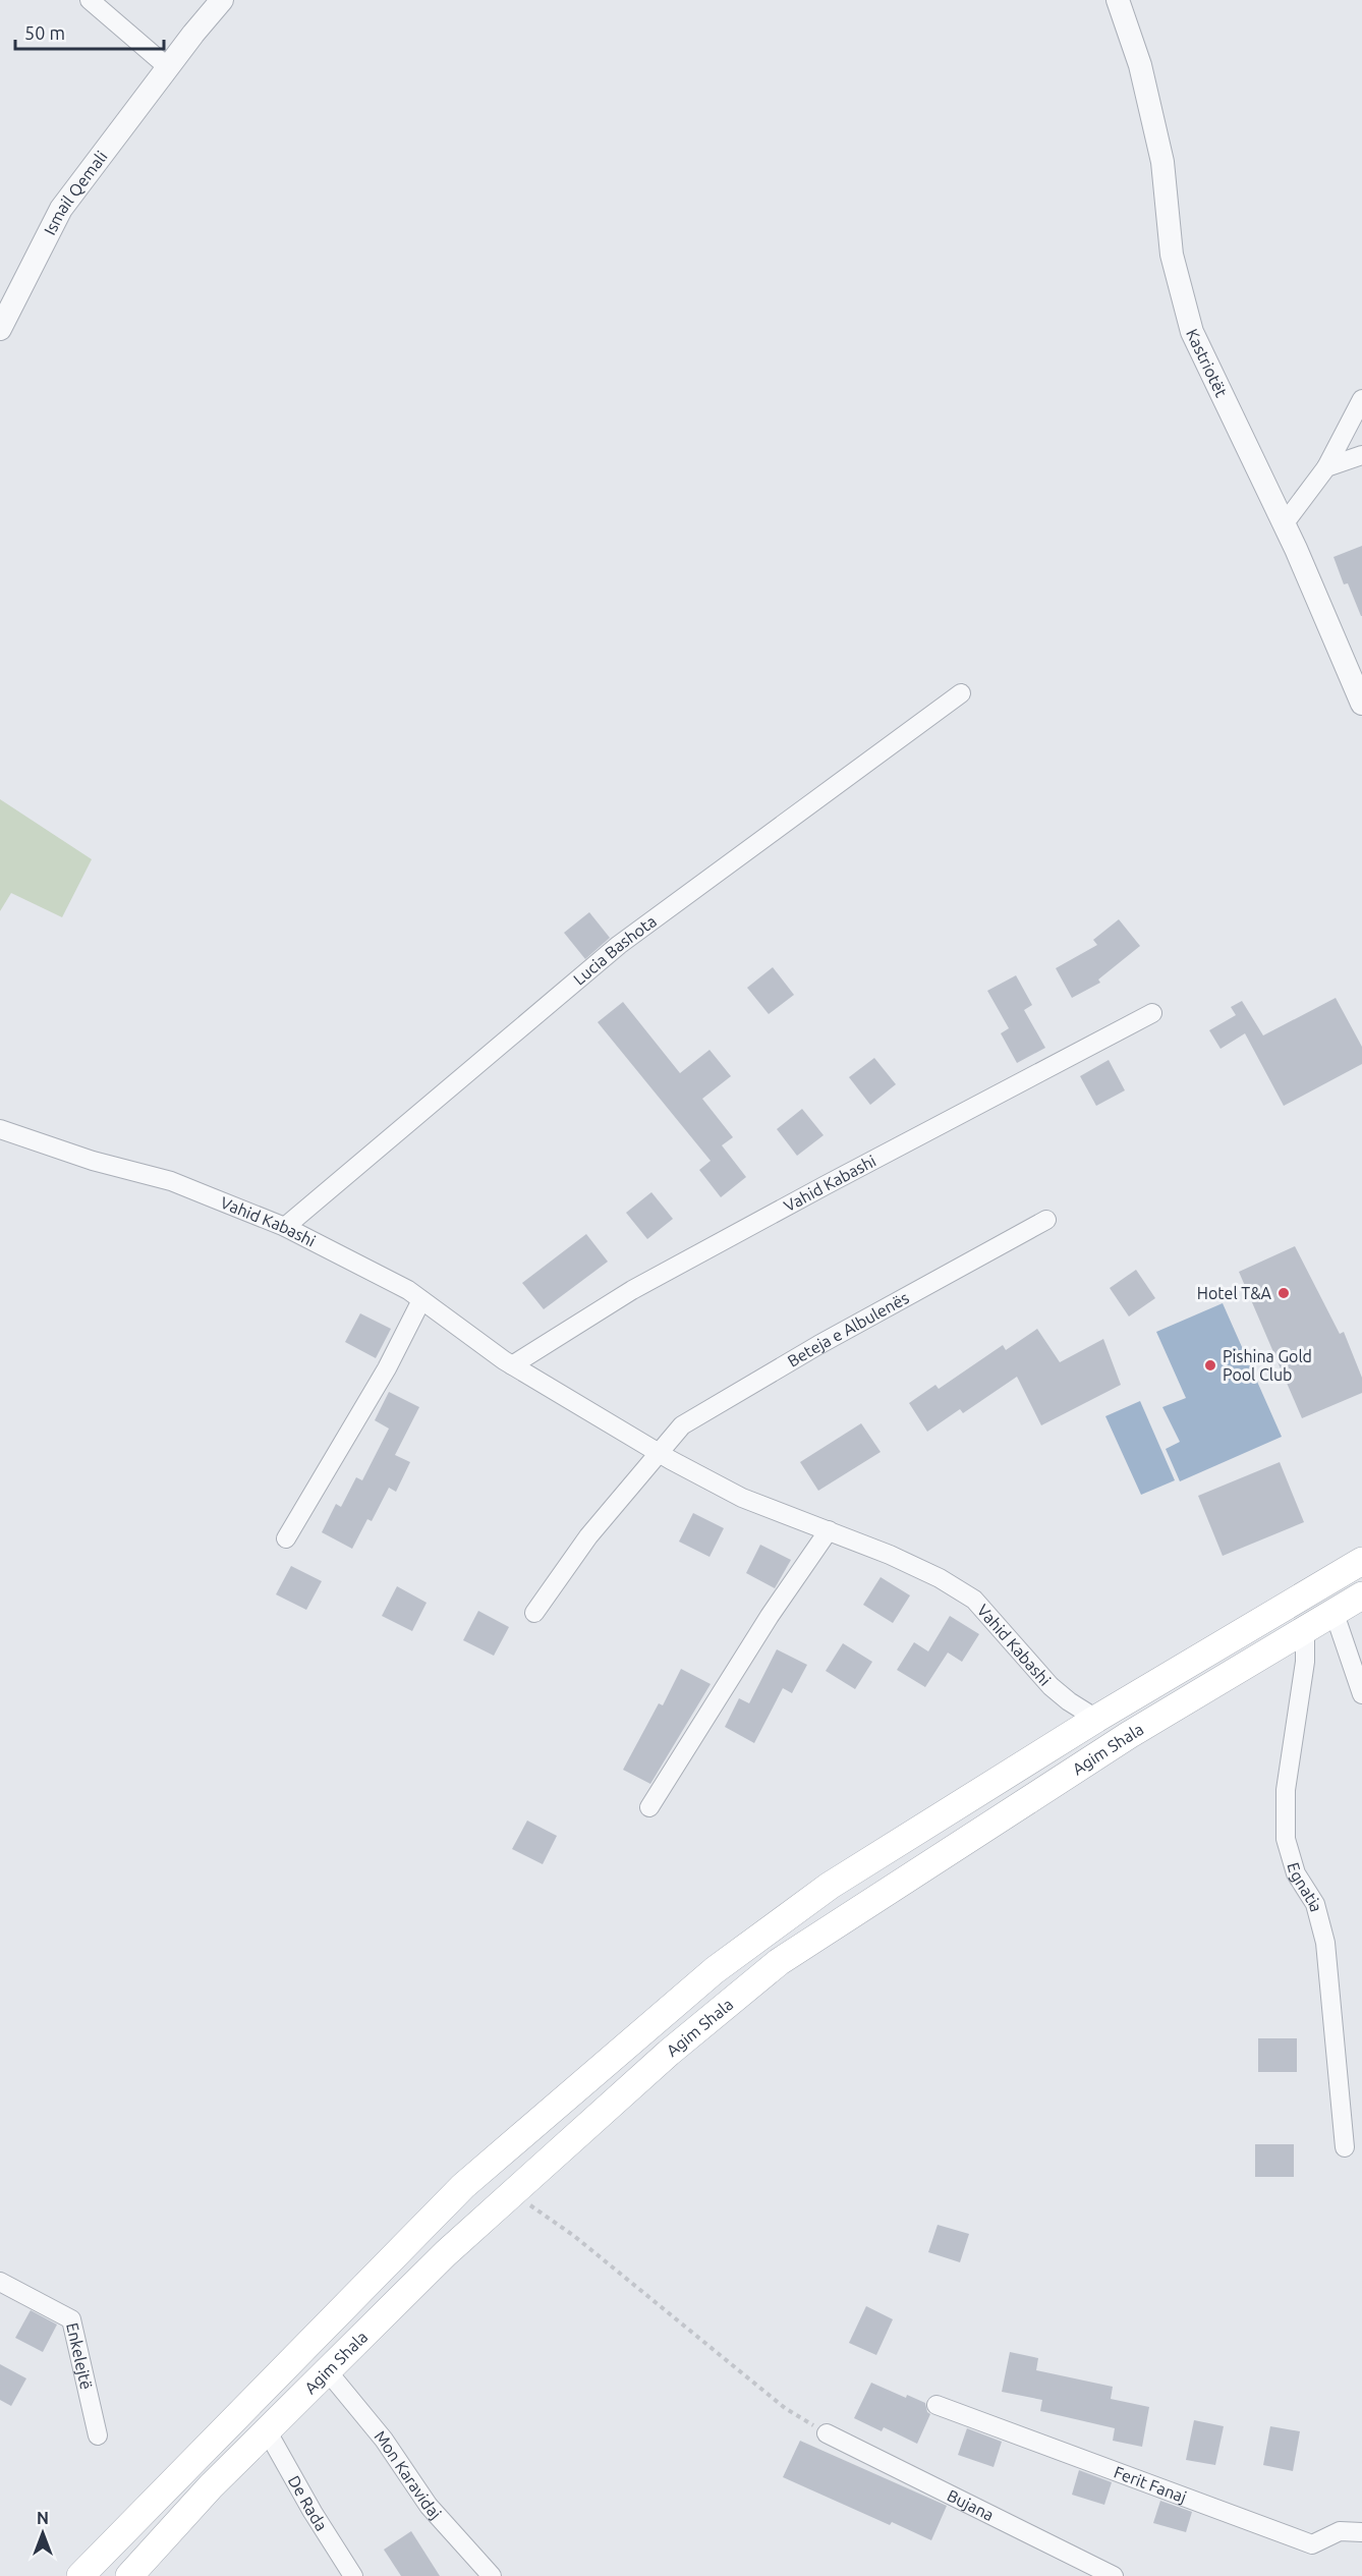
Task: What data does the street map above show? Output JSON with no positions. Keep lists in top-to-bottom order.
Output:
{
  "streets": {
    "main road": ["Agim Shala"],
    "street": [
      "Ismail Qemali",
      "Kastriotët",
      "Lucia Bashota",
      "Vahid Kabashi",
      "Beteja e Albulenës",
      "Egnatia",
      "Enkelejtë",
      "Mon Karavidaj",
      "Ferit Fanaj",
      "De Rada",
      "Bujana"
    ]
  },
  "crossings": [
    ["Lucia Bashota", "Vahid Kabashi"],
    ["Vahid Kabashi", "Beteja e Albulenës"],
    ["Vahid Kabashi", "Agim Shala"],
    ["Agim Shala", "Egnatia"],
    ["Agim Shala", "Mon Karavidaj"],
    ["Agim Shala", "De Rada"]
  ],
  "places": ["Hotel T&A", "Pishina Gold Pool Club"],
  "scale_bar": "50 m",
  "north": "top"
}
